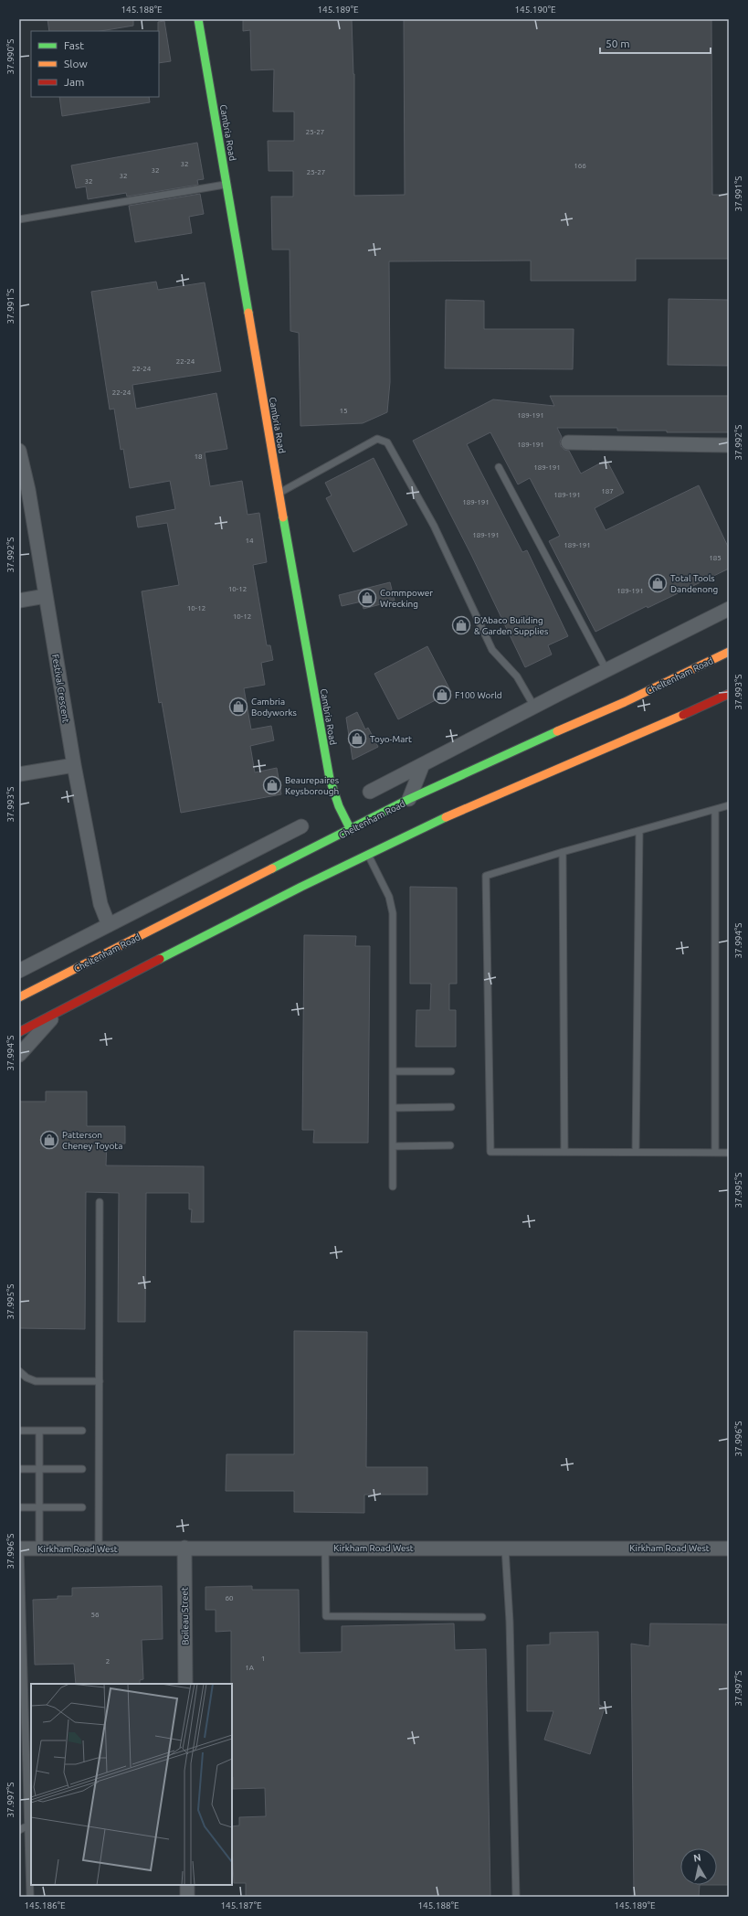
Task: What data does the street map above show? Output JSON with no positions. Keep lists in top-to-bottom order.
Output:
{
  "streets": {
    "main road": ["Cambria Road", "Cheltenham Road"],
    "street": ["Festival Crescent", "Kirkham Road West", "Boileau Street"]
  },
  "crossings": [
    ["Cambria Road", "Cheltenham Road"],
    ["Kirkham Road West", "Boileau Street"]
  ],
  "places": {
    "shop": [
      "Total Tools Dandenong",
      "Commpower Wrecking",
      "D'Abaco Building & Garden Supplies",
      "F100 World",
      "Cambria Bodyworks",
      "Toyo-Mart",
      "Beaurepaires Keysborough",
      "Patterson Cheney Toyota"
    ]
  },
  "house_numbers": [
    "25-27",
    "32",
    "166",
    "32",
    "25-27",
    "32",
    "32",
    "22-24",
    "22-24",
    "22-24",
    "15",
    "189-191",
    "189-191",
    "18",
    "189-191",
    "187",
    "189-191",
    "189-191",
    "189-191",
    "14",
    "189-191",
    "185",
    "10-12",
    "189-191",
    "10-12",
    "10-12",
    "60",
    "56",
    "1",
    "2",
    "1A"
  ],
  "legend": ["Fast", "Slow", "Jam"],
  "scale_bar": "50 m",
  "north": "top",
  "coordinates": [
    "145.188°E",
    "145.189°E",
    "145.190°E",
    "37.990°S",
    "37.991°S",
    "37.992°S",
    "37.993°S",
    "37.994°S",
    "37.995°S",
    "37.996°S",
    "37.997°S",
    "145.186°E",
    "145.187°E"
  ]
}
